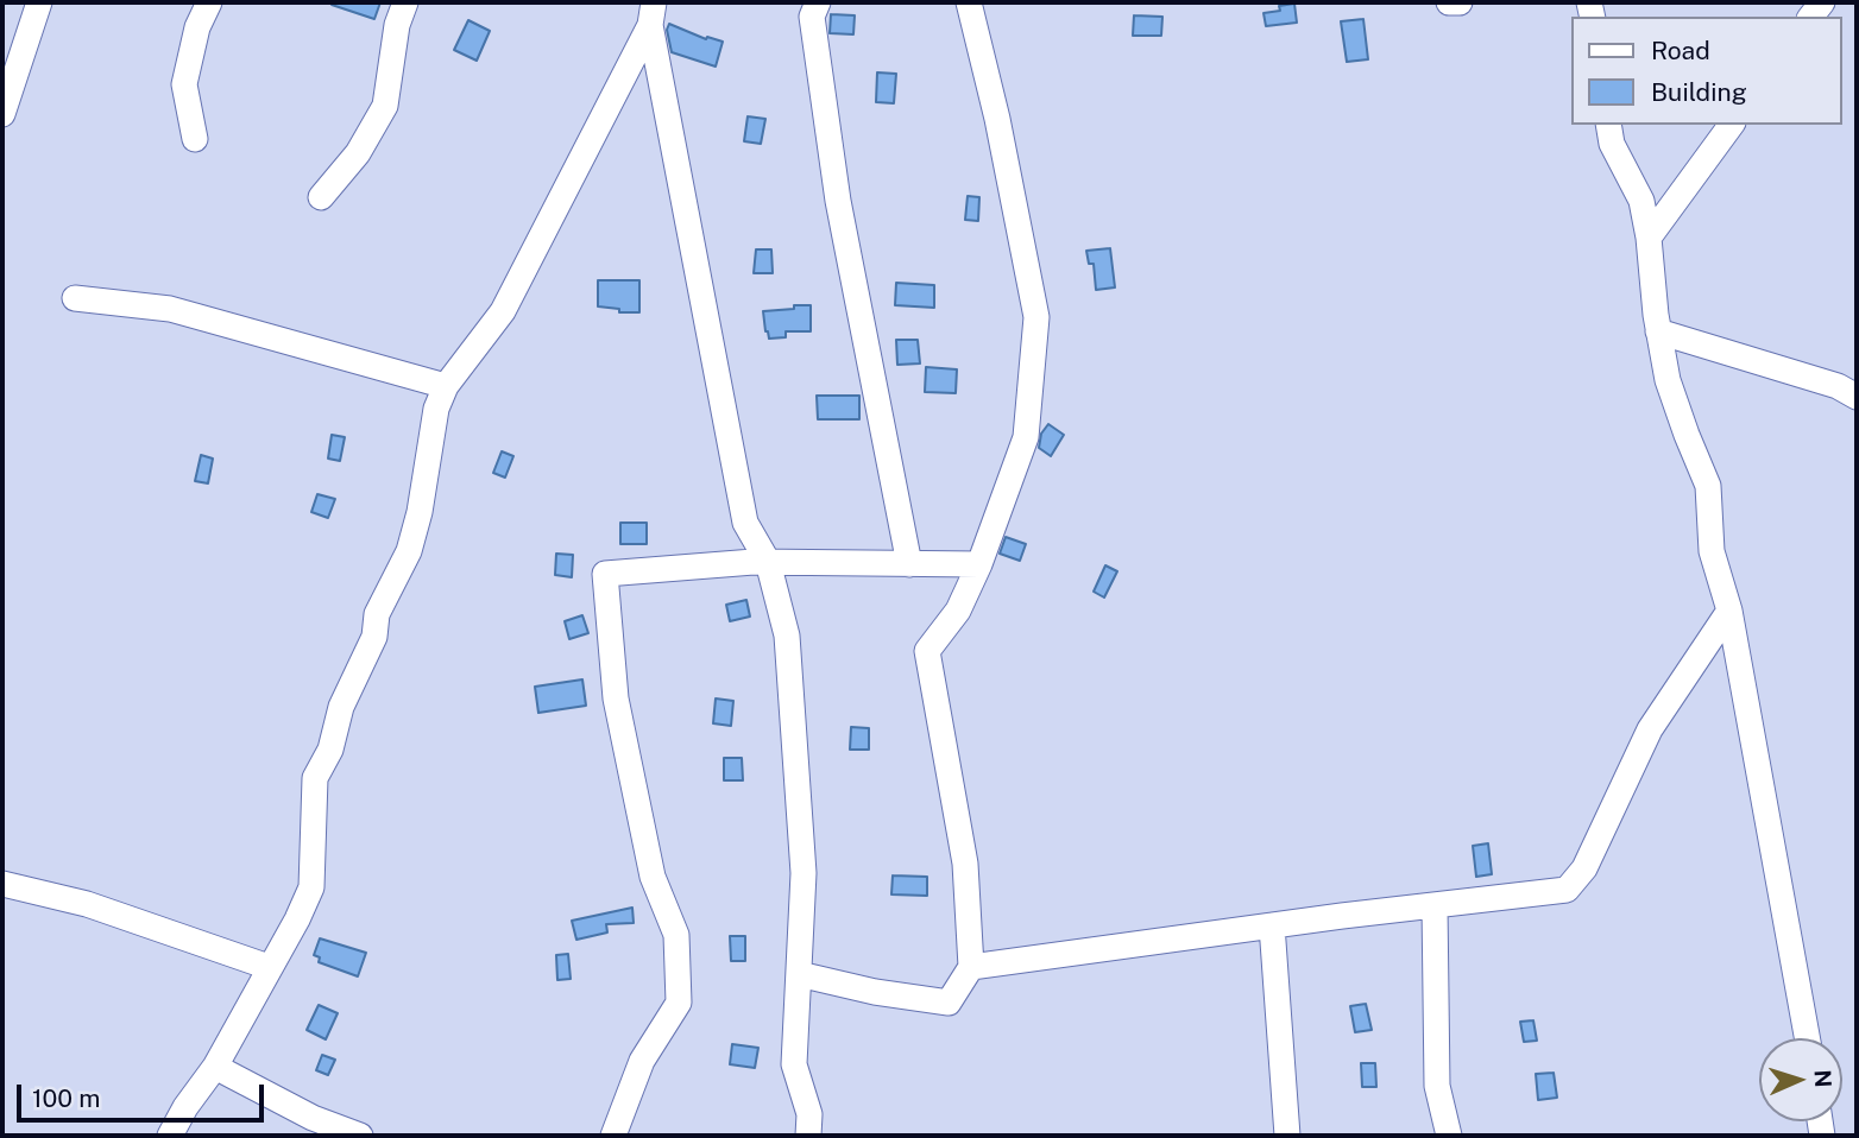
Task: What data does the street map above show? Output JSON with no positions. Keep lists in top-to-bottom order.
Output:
{
  "legend": ["Road", "Building"],
  "scale_bar": "100 m",
  "north": "right"
}
